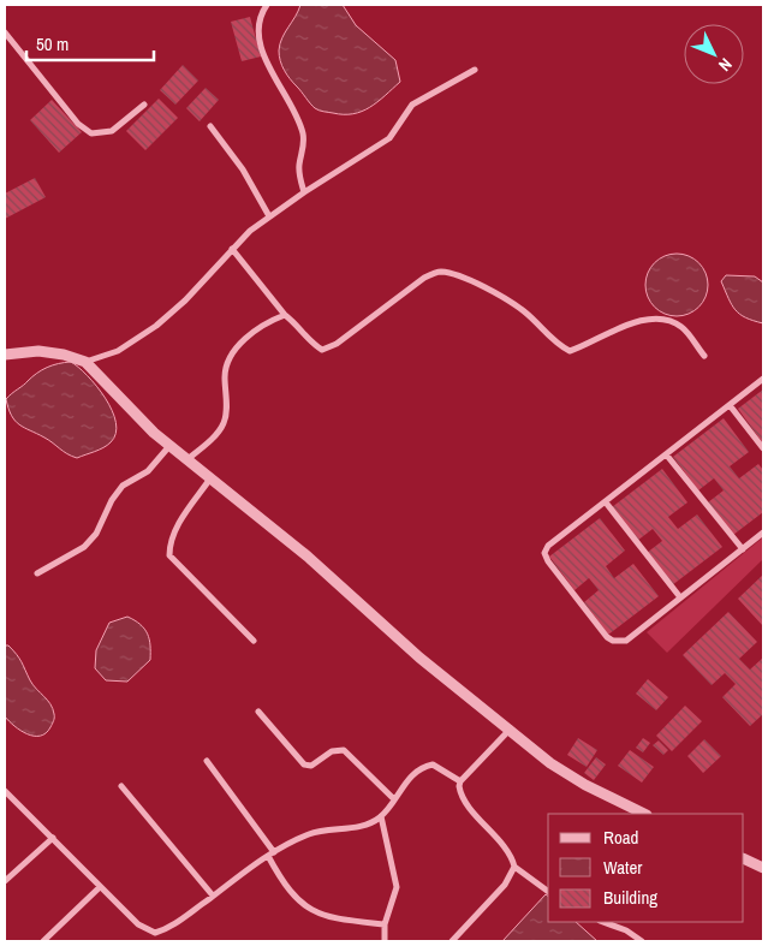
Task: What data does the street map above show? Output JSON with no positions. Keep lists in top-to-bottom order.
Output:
{
  "legend": ["Road", "Water", "Building"],
  "scale_bar": "50 m",
  "north": "bottom right"
}
